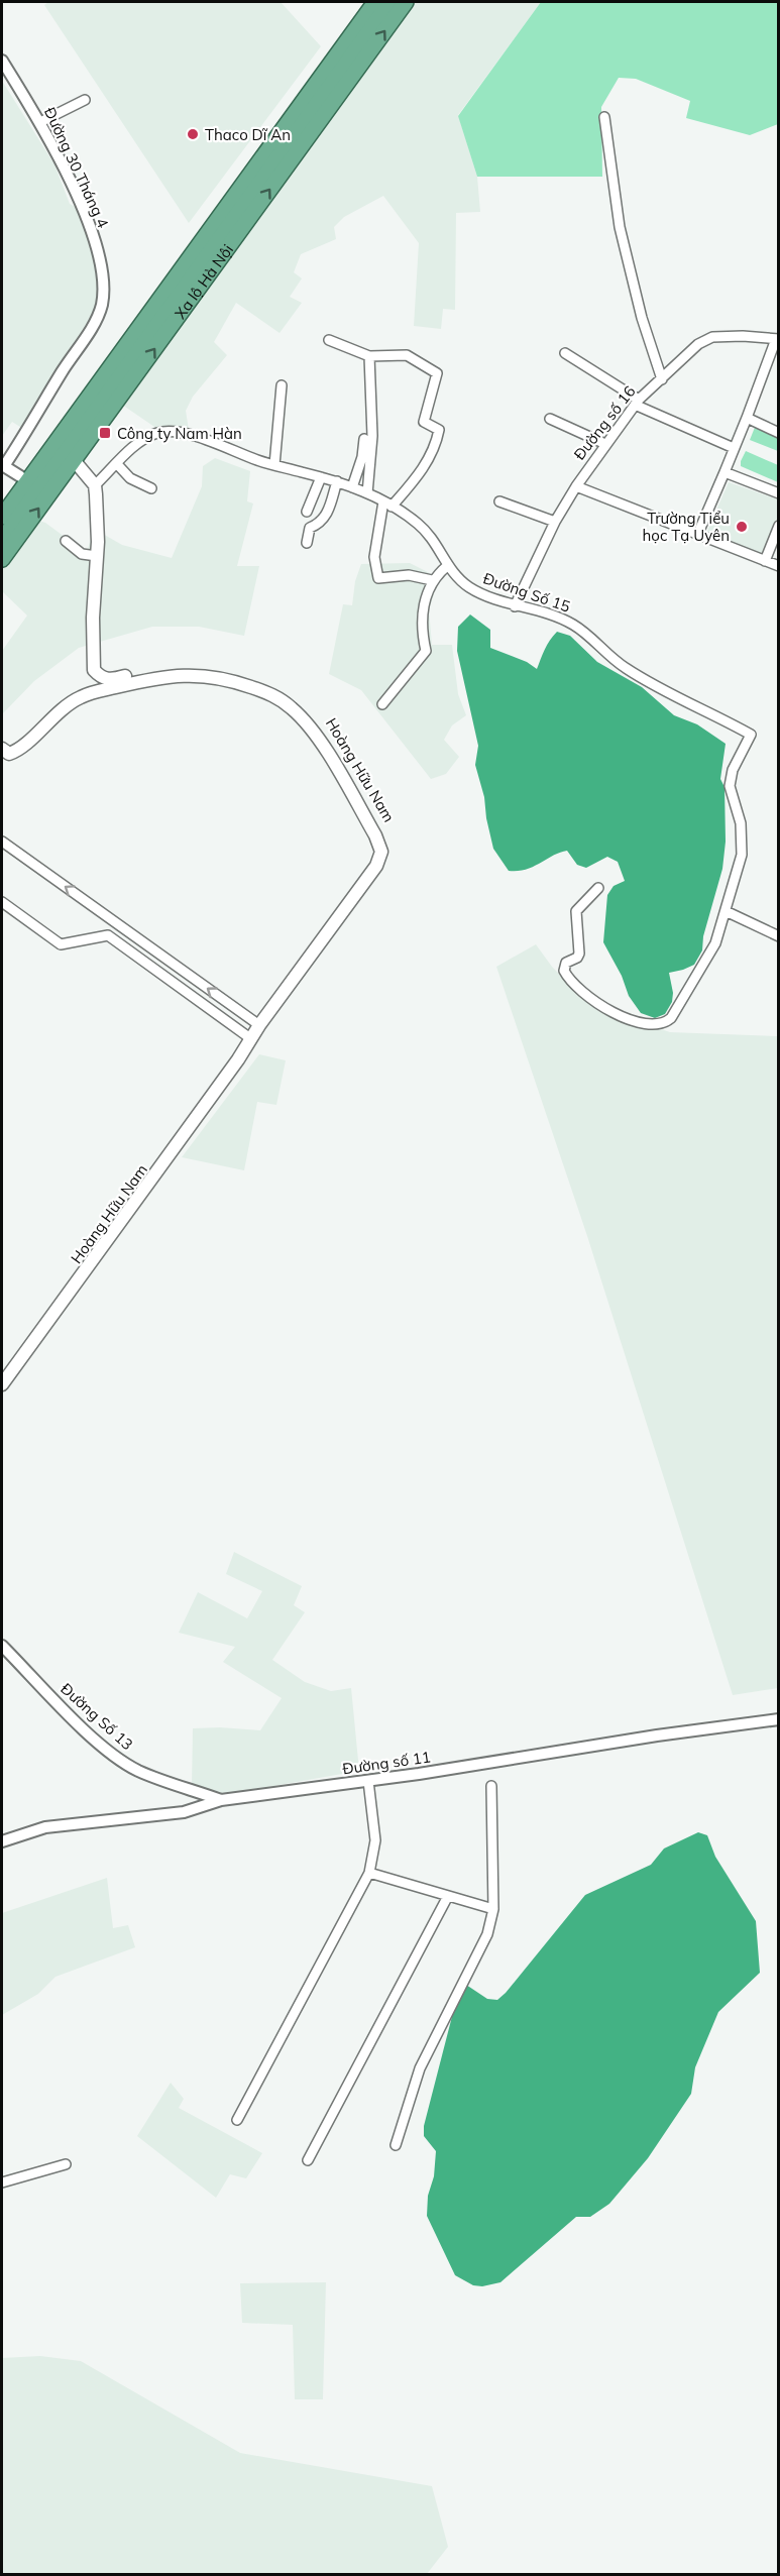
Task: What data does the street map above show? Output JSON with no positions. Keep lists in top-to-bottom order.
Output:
{
  "streets": {
    "highway": ["Xa lộ Hà Nội"],
    "main road": ["Hoàng Hữu Nam"],
    "street": [
      "Đường 30 Tháng 4",
      "Đường số 16",
      "Đường Số 15",
      "Đường Số 13",
      "Đường số 11"
    ]
  },
  "crossings": [
    ["Đường 30 Tháng 4", "Xa lộ Hà Nội"],
    ["Đường số 16", "Đường Số 15"],
    ["Đường Số 15", "Hoàng Hữu Nam"],
    ["Đường Số 13", "Đường số 11"]
  ],
  "places": {
    "other": ["Thaco Dĩ An", "Trường Tiểu học Tạ Uyên"],
    "transit": ["Công ty Nam Hàn"]
  }
}
